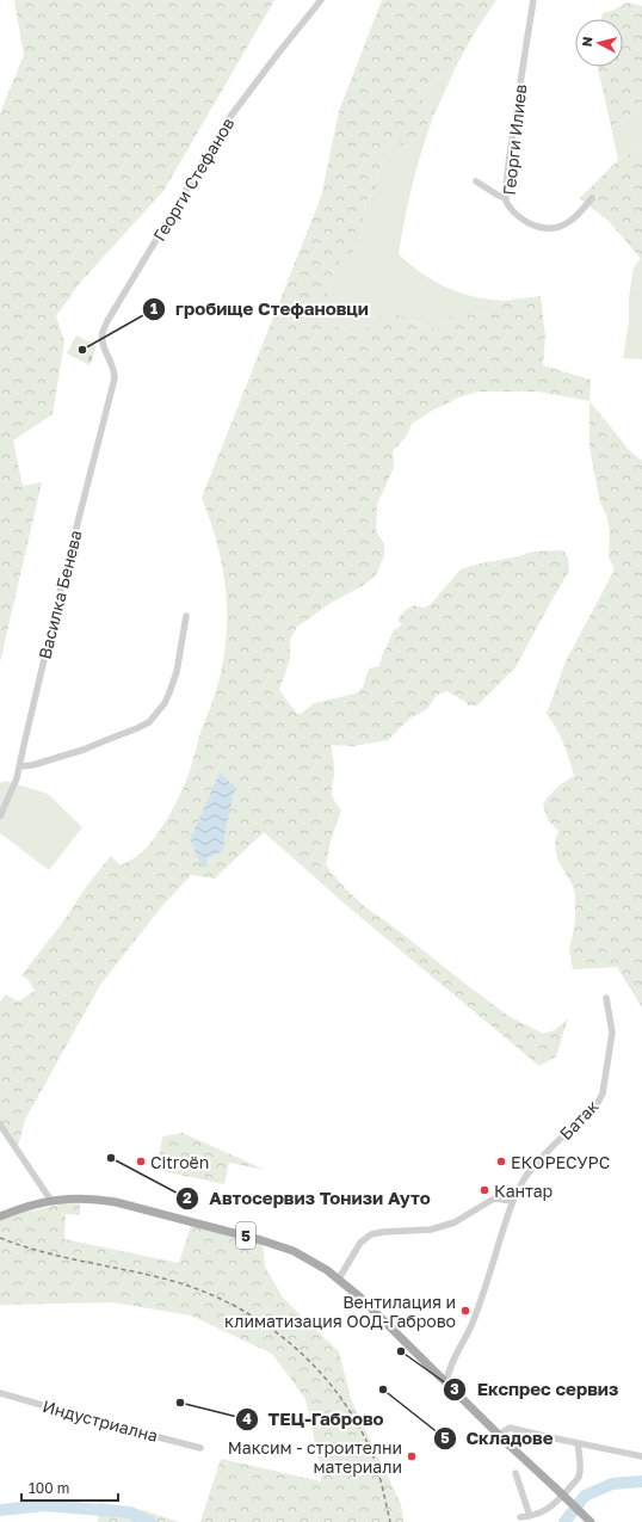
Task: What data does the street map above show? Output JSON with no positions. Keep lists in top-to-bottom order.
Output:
{
  "streets": {
    "main road": ["5"],
    "street": [
      "Георги Илиев",
      "Георги Стефанов",
      "Василка Бенева",
      "Батак",
      "Индустриална"
    ]
  },
  "crossings": [
    ["Георги Стефанов", "Василка Бенева"],
    ["Батак", "5"]
  ],
  "places": [
    "гробище Стефановци",
    "Автосервиз Тонизи Ауто",
    "Citroën",
    "ЕКОРЕСУРС",
    "Кантар",
    "Вентилация и климатизация ООД-Габрово",
    "Експрес сервиз",
    "Складове",
    "ТЕЦ-Габрово",
    "Максим - строителни материали"
  ],
  "scale_bar": "100 m",
  "north": "left"
}
